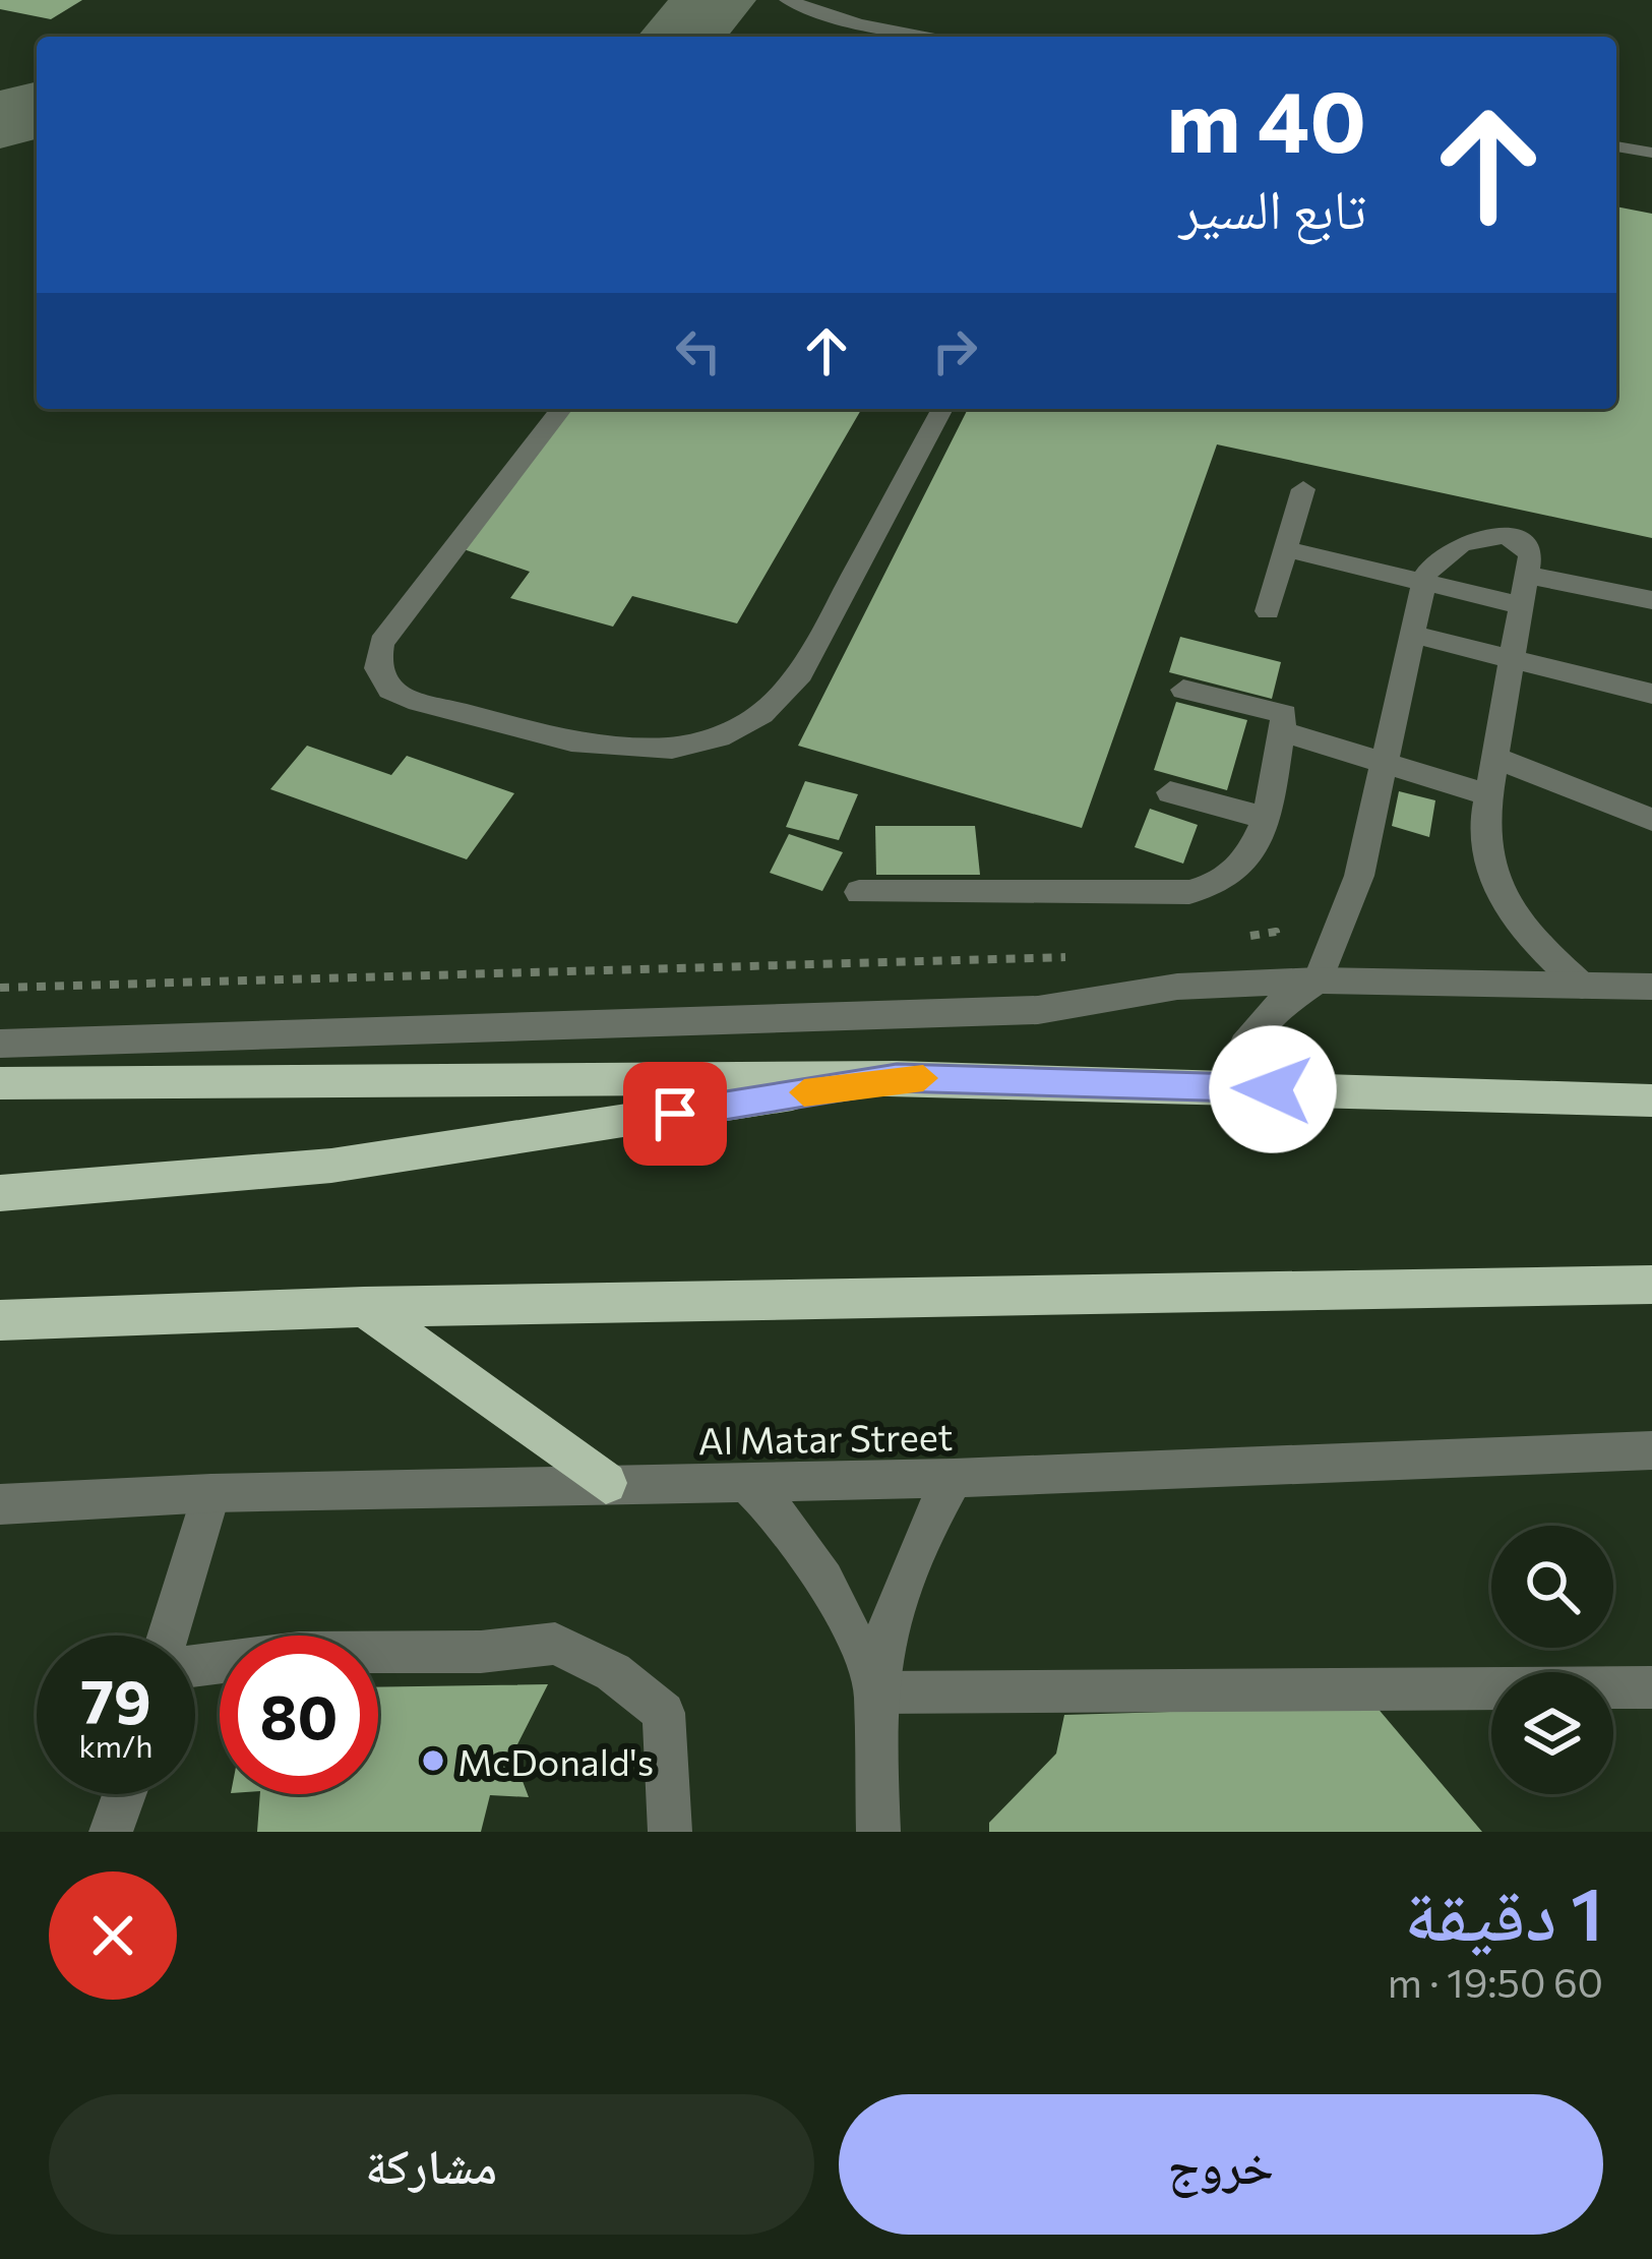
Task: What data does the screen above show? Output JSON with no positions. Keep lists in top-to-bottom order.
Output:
{
  "streets": {
    "street": ["Al Matar Street"]
  },
  "places": ["McDonald's"],
  "page": {
    "turn": ["40 m", "تابع السير"],
    "speed": "79 km/h",
    "limit": "80",
    "heading": ["1 دقيقة", "60 m · 19:50"],
    "buttons": ["خروج", "مشاركة"]
  }
}
